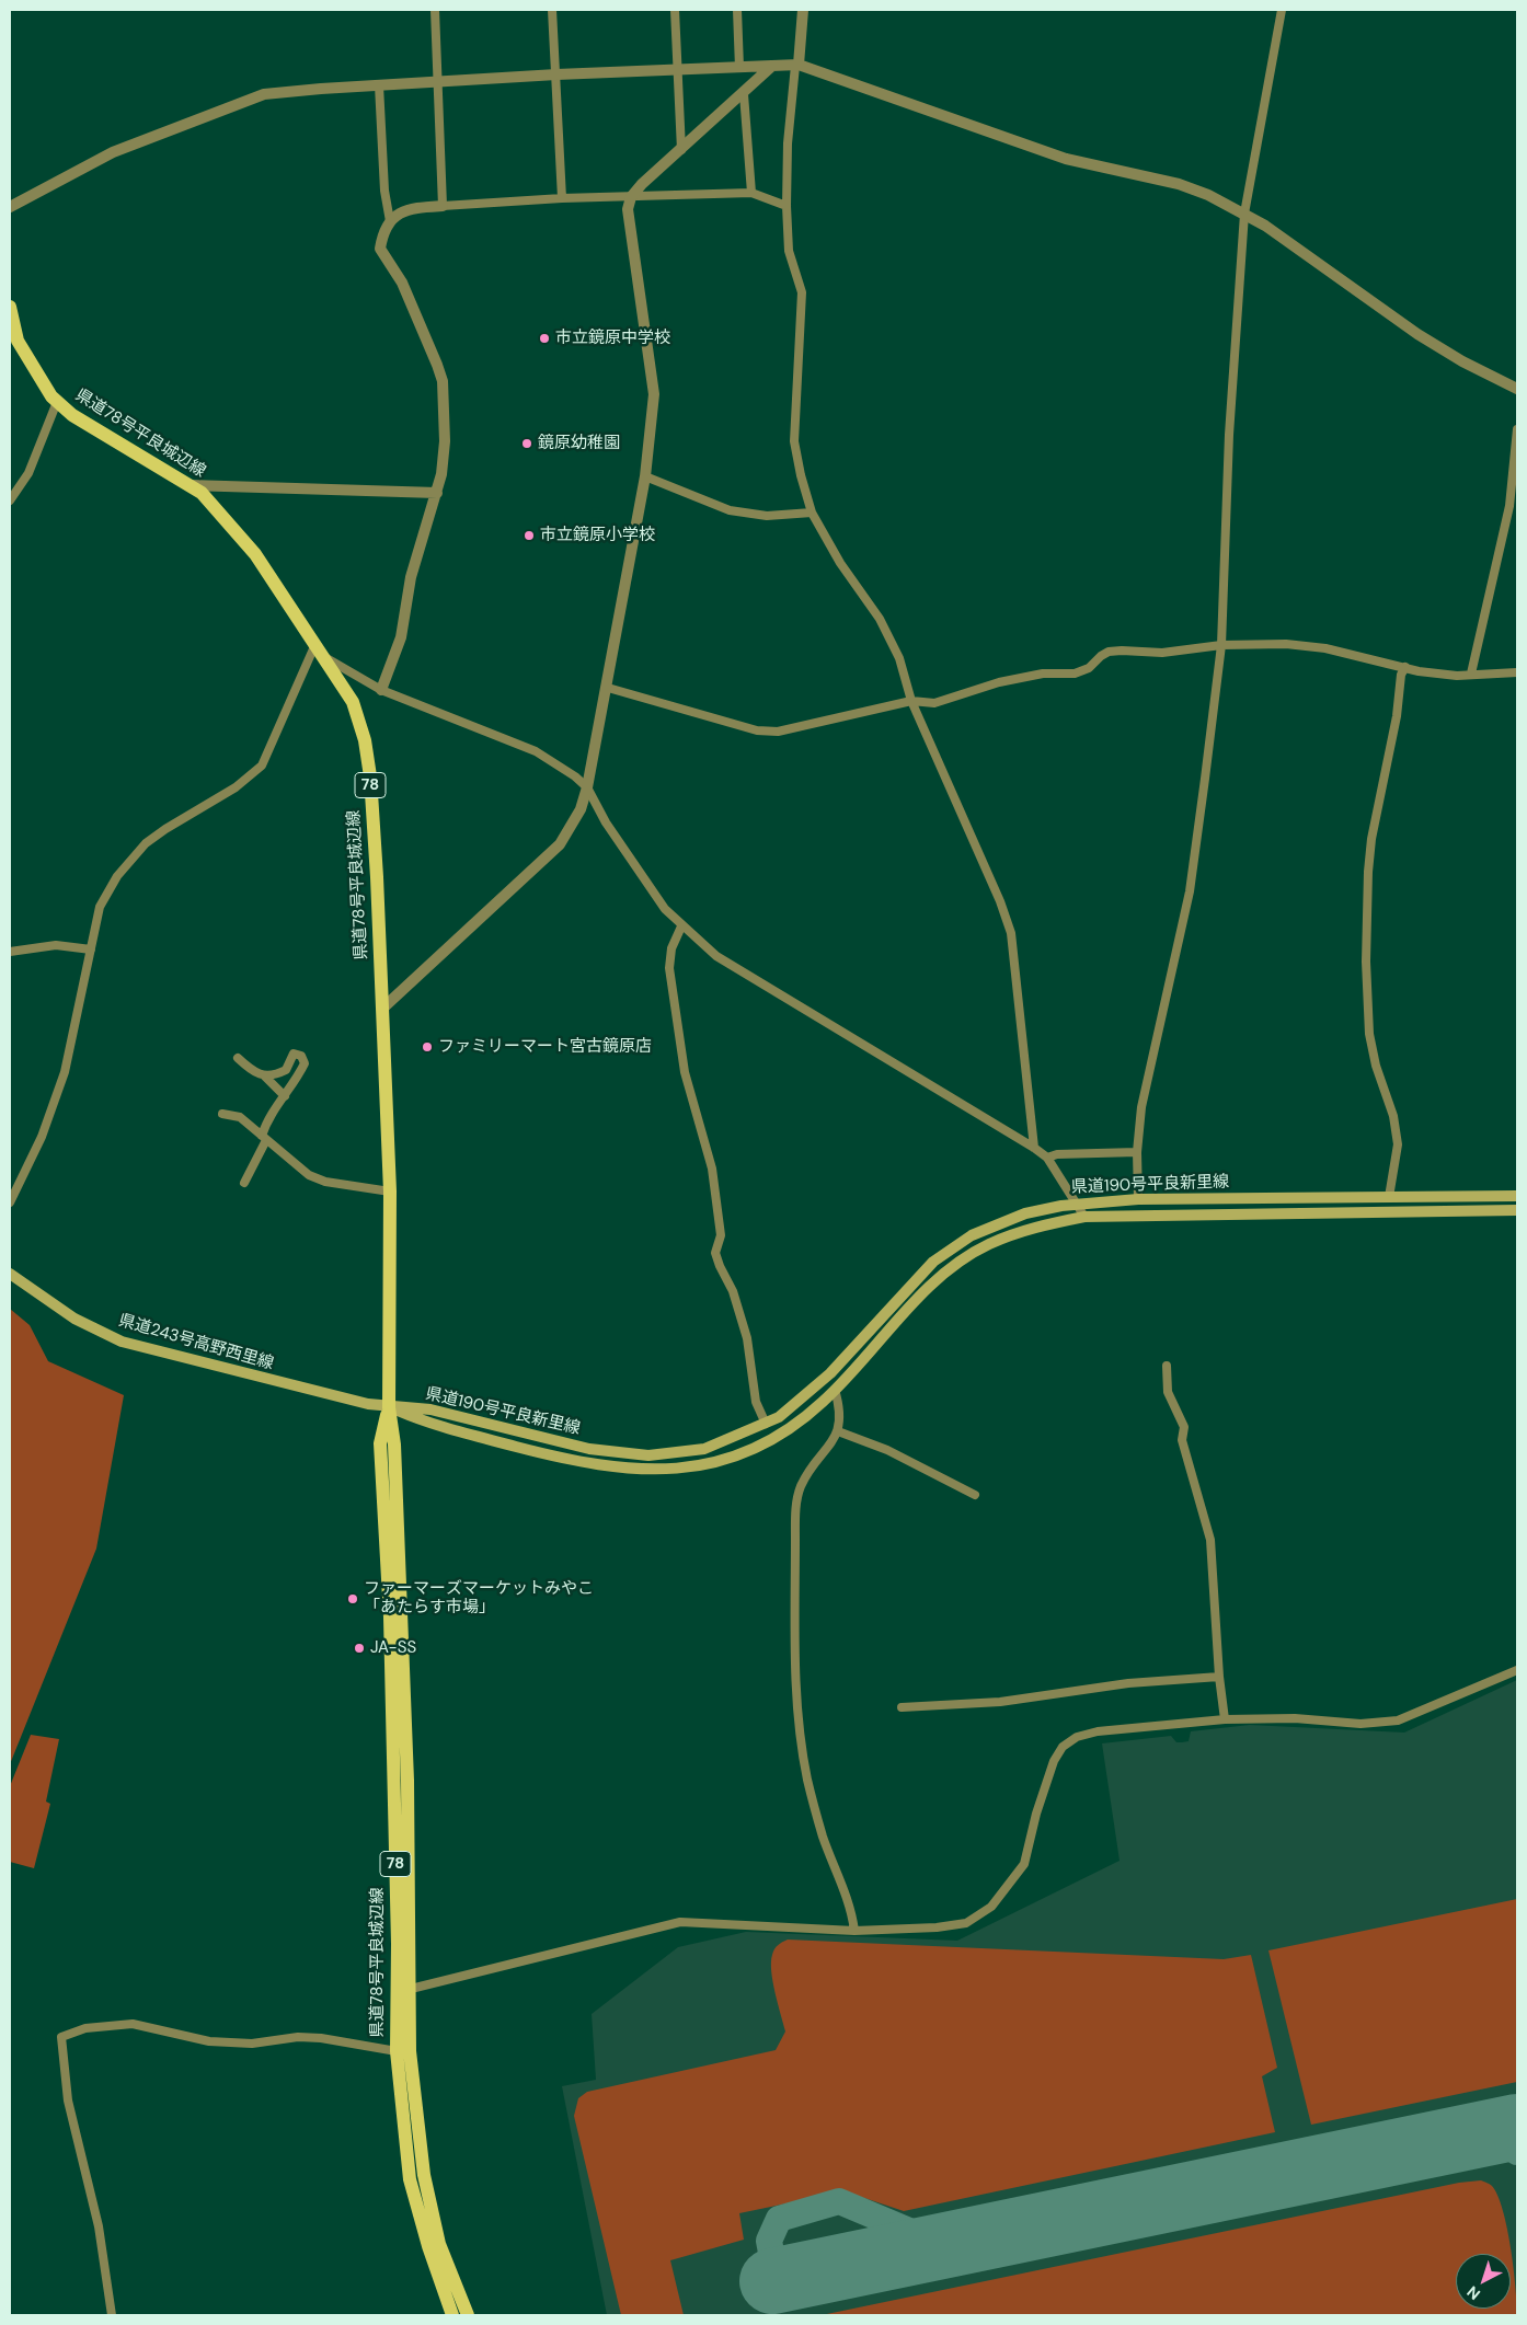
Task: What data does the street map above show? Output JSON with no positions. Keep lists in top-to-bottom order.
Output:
{
  "streets": {
    "main road": [
      "県道78号平良城辺線",
      "78",
      "県道190号平良新里線",
      "県道243号高野西里線"
    ]
  },
  "crossings": [
    ["県道78号平良城辺線", "県道190号平良新里線"],
    ["県道78号平良城辺線", "県道243号高野西里線"],
    ["県道190号平良新里線", "県道243号高野西里線"]
  ],
  "places": [
    "市立鏡原中学校",
    "鏡原幼稚園",
    "市立鏡原小学校",
    "ファミリーマート宮古鏡原店",
    "ファーマーズマーケットみやこ 「あたらす市場」",
    "JA-SS"
  ],
  "north": "bottom left"
}
